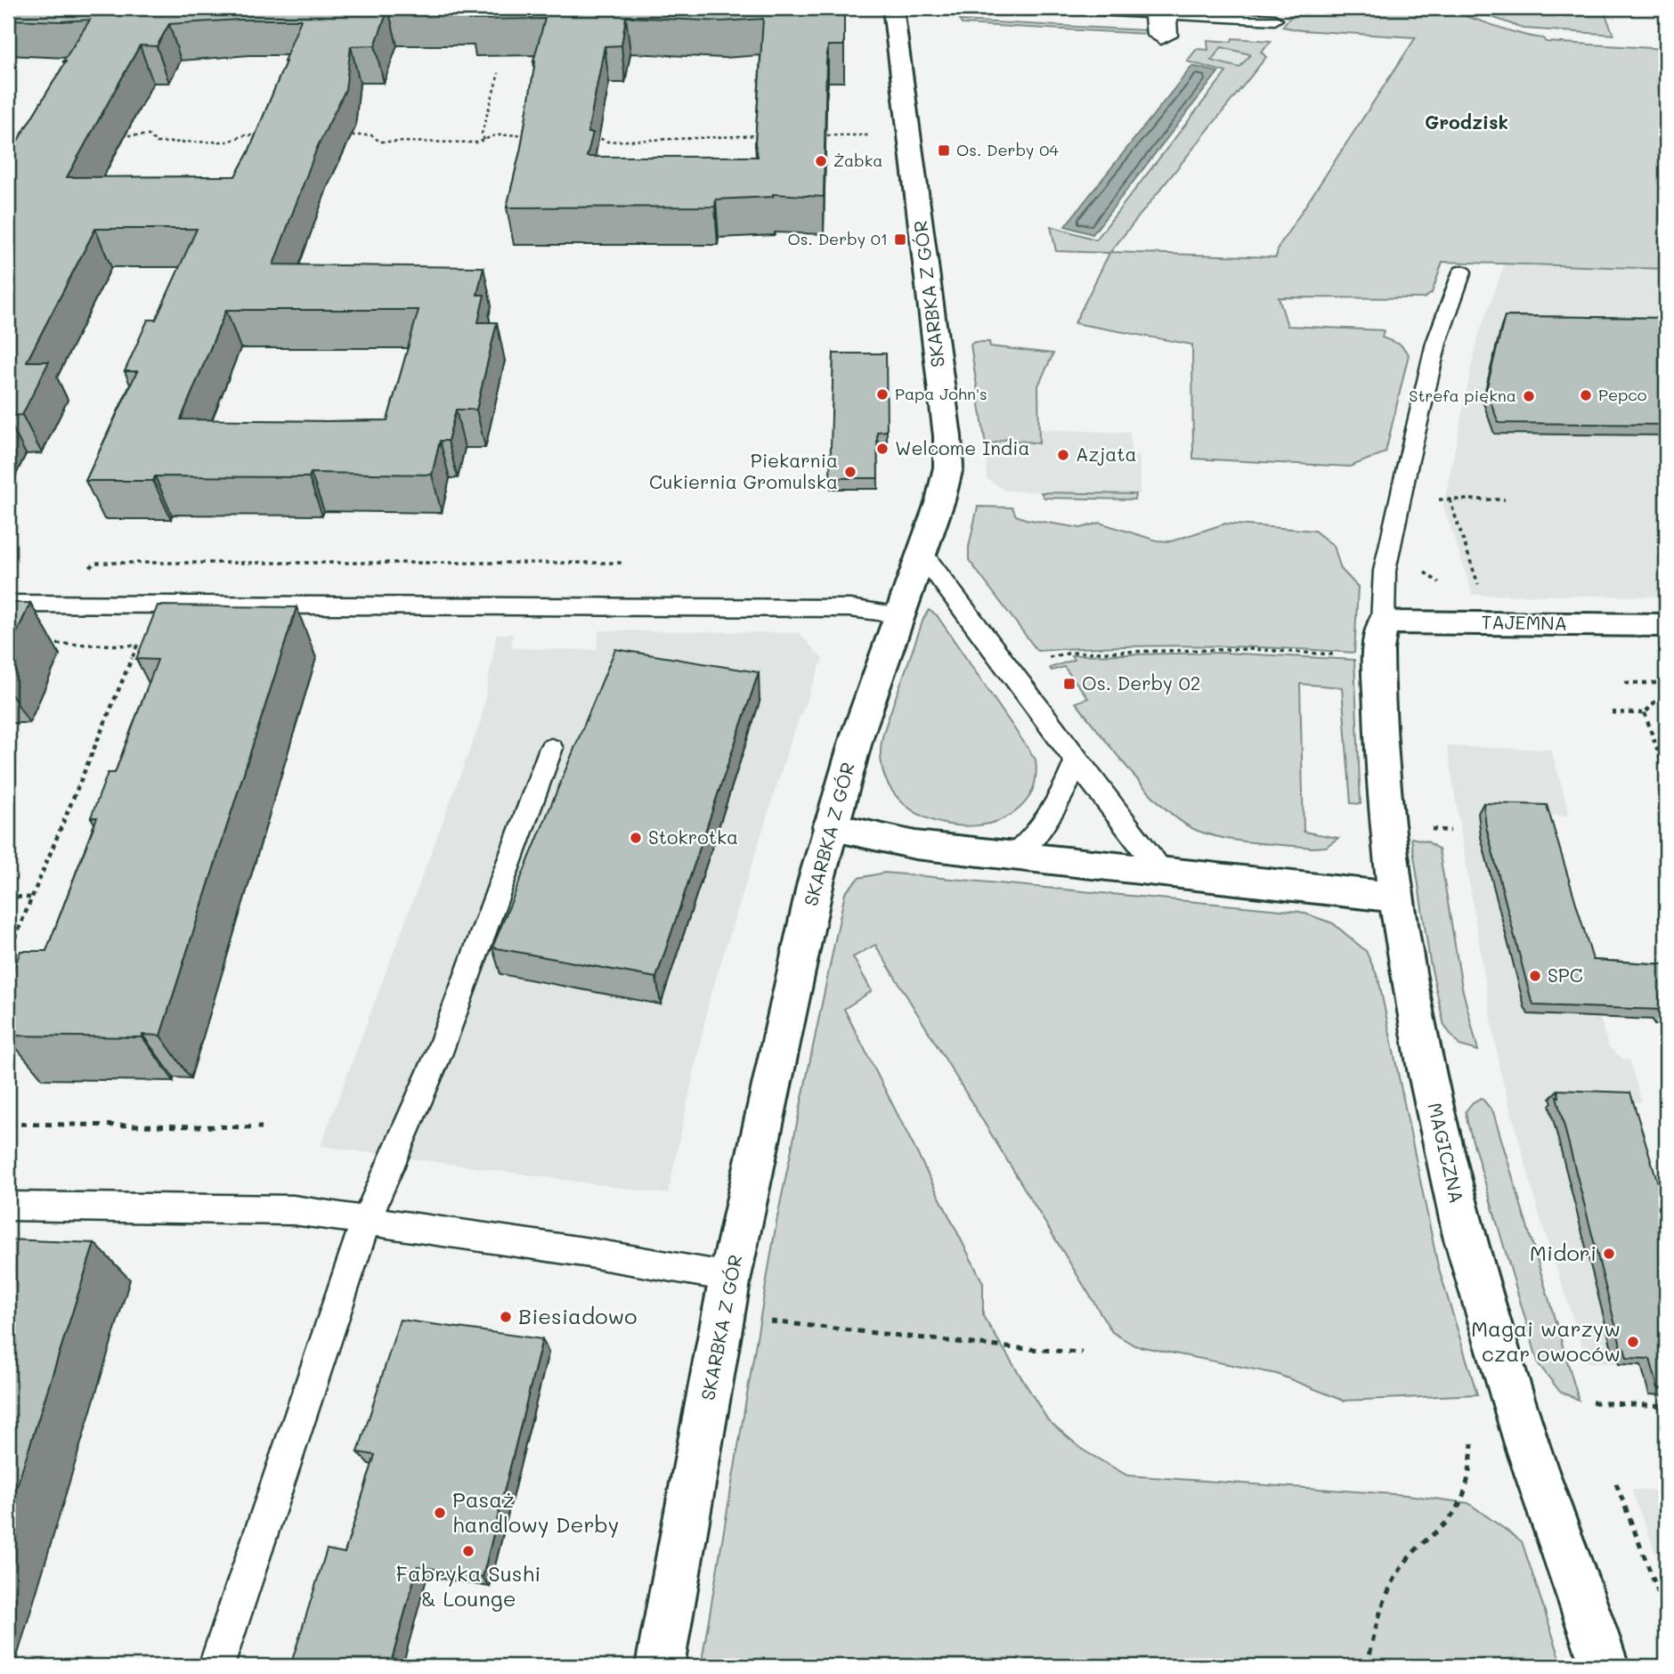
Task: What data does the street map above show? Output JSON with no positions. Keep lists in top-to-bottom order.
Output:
{
  "streets": {
    "street": ["SKARBKA Z GÓR", "TAJEMNA", "MAGICZNA"]
  },
  "crossings": [
    ["TAJEMNA", "MAGICZNA"]
  ],
  "districts": ["Grodzisk"],
  "places": {
    "transit": ["Os. Derby 04", "Os. Derby 01", "Os. Derby 02"],
    "other": [
      "Żabka",
      "Papa John's",
      "Pepco",
      "Strefa piękna",
      "Welcome India",
      "Azjata",
      "Piekarnia Cukiernia Gromulska",
      "Stokrotka",
      "SPC",
      "Midori",
      "Biesiadowo",
      "Magai warzyw czar owoców",
      "Pasaż handlowy Derby",
      "Fabryka Sushi & Lounge"
    ]
  }
}
